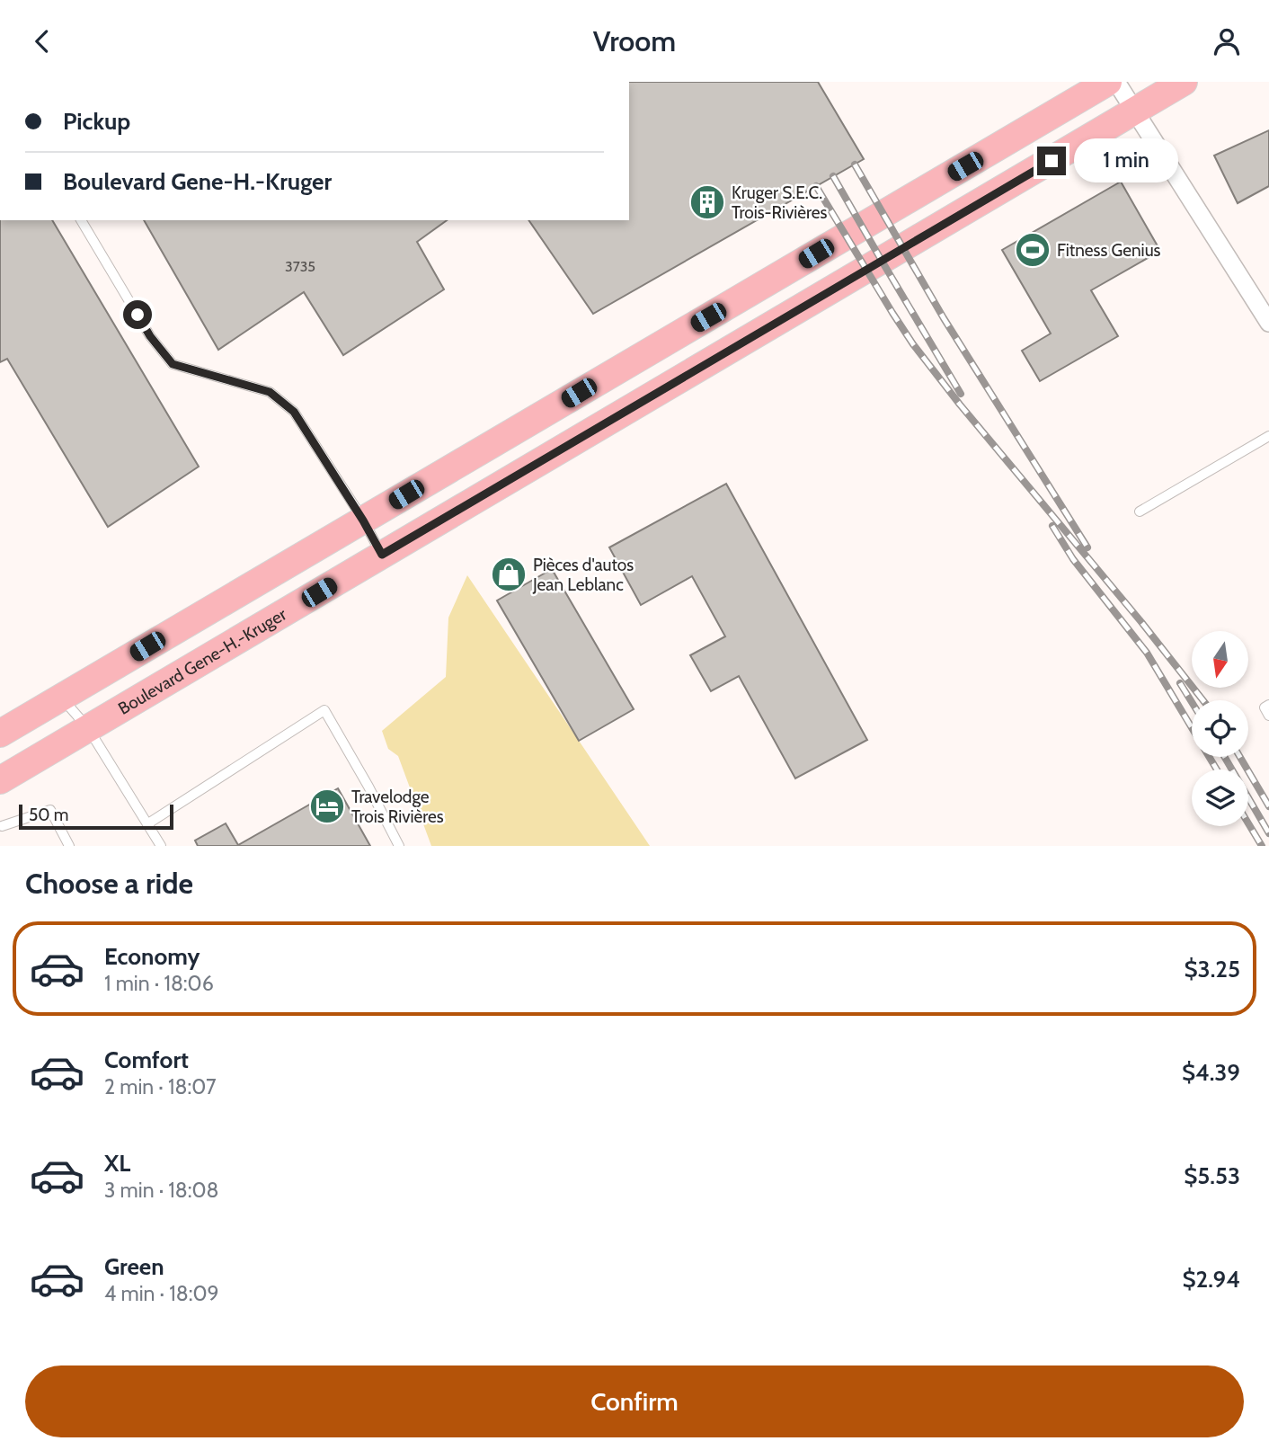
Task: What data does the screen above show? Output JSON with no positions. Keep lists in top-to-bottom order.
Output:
{
  "streets": {
    "main road": ["Boulevard Gene-H.-Kruger"]
  },
  "places": {
    "building": ["Kruger S.E.C. Trois-Rivières"],
    "sports": ["Fitness Genius"],
    "shop": ["Pièces d'autos Jean Leblanc"],
    "hotel": ["Travelodge Trois Rivières"]
  },
  "house_numbers": ["3735"],
  "scale_bar": "50 m",
  "north": "bottom",
  "page": {
    "header": "Vroom",
    "banner": ["Pickup", "Boulevard Gene-H.-Kruger"],
    "bubble": "1 min",
    "scale": "50 m",
    "heading": "Choose a ride",
    "list": [
      {
        "name": "Economy",
        "note": "1 min · 18:06",
        "value": "$3.25"
      },
      {
        "name": "Comfort",
        "note": "2 min · 18:07",
        "value": "$4.39"
      },
      {
        "name": "XL",
        "note": "3 min · 18:08",
        "value": "$5.53"
      },
      {
        "name": "Green",
        "note": "4 min · 18:09",
        "value": "$2.94"
      }
    ],
    "buttons": "Confirm"
  }
}
